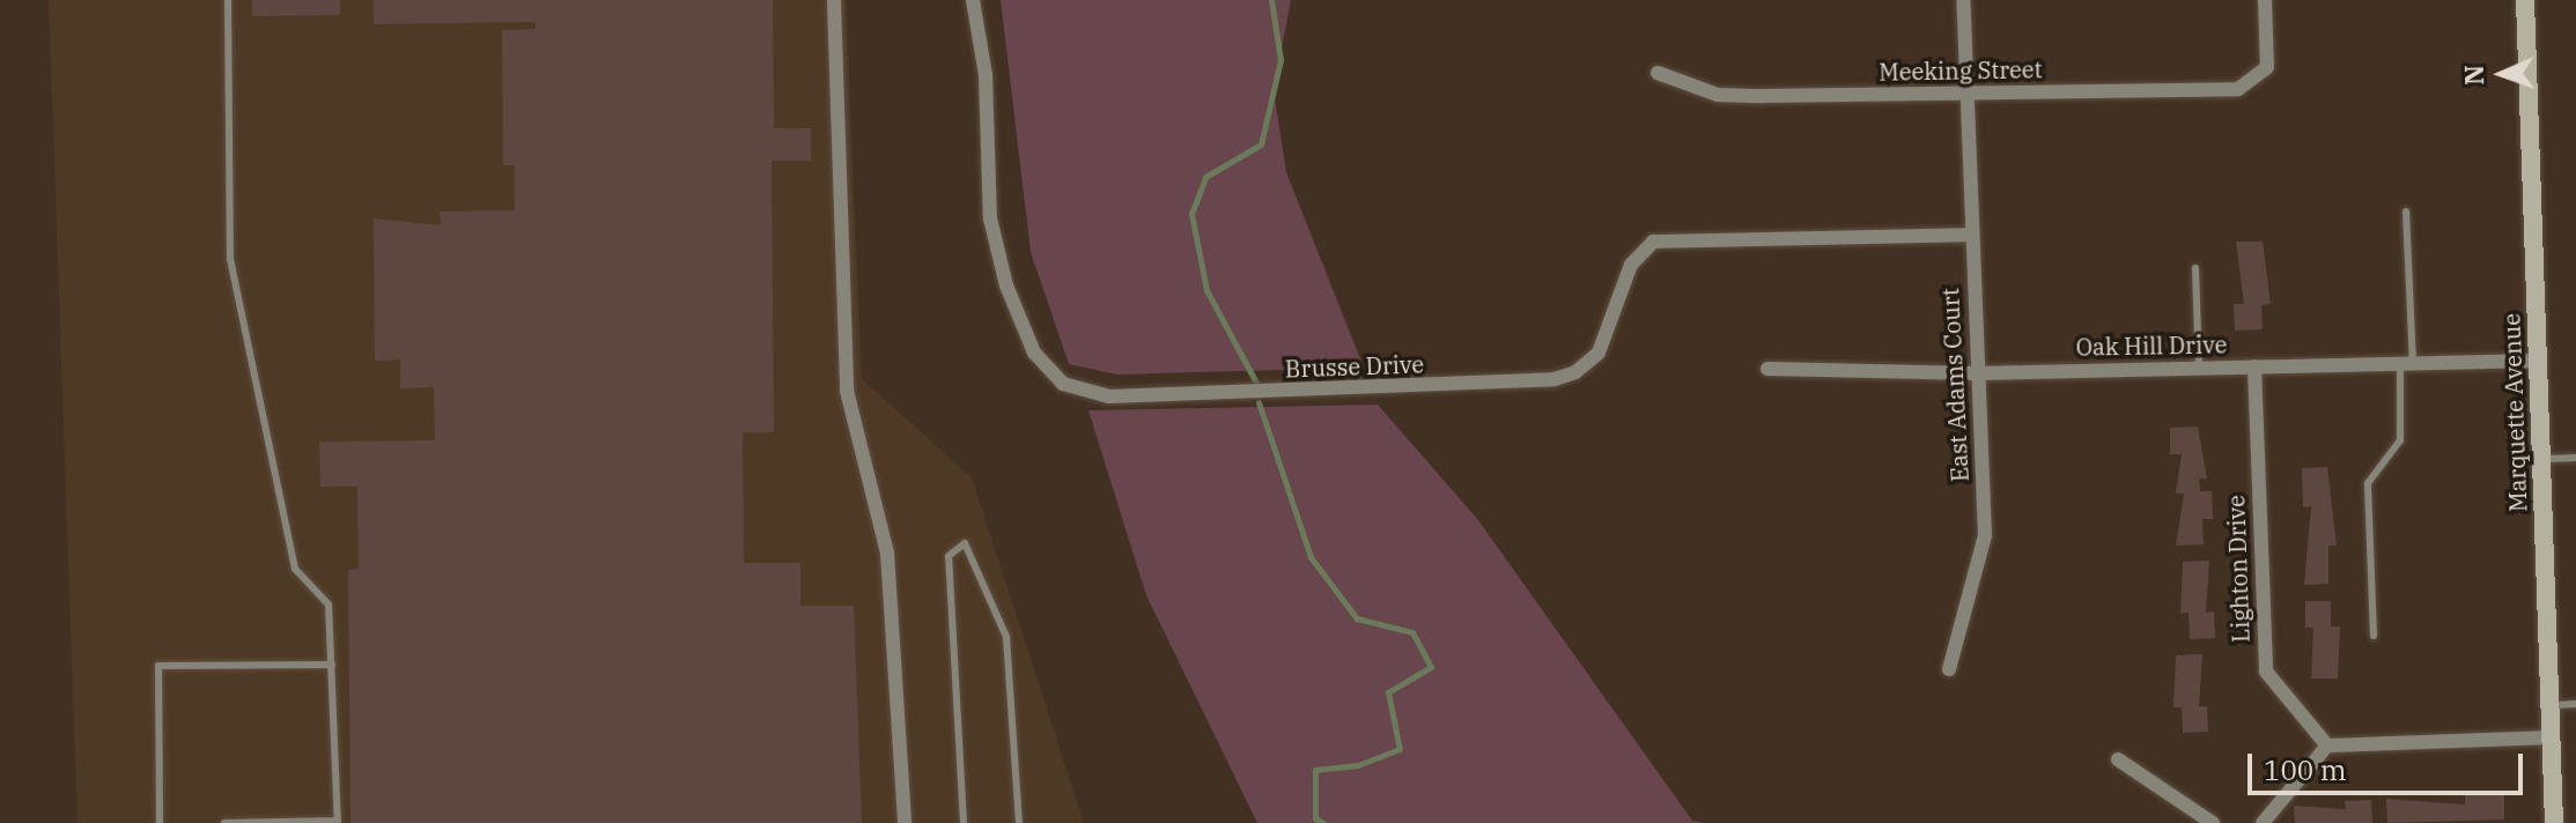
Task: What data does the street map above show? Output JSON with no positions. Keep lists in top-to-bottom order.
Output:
{
  "streets": {
    "street": [
      "Meeking Street",
      "Oak Hill Drive",
      "Brusse Drive",
      "East Adams Court",
      "Marquette Avenue",
      "Lighton Drive"
    ]
  },
  "crossings": [
    ["Meeking Street", "East Adams Court"],
    ["Oak Hill Drive", "East Adams Court"],
    ["Oak Hill Drive", "Marquette Avenue"],
    ["Oak Hill Drive", "Lighton Drive"],
    ["Brusse Drive", "East Adams Court"]
  ],
  "scale_bar": "100 m",
  "north": "left"
}
